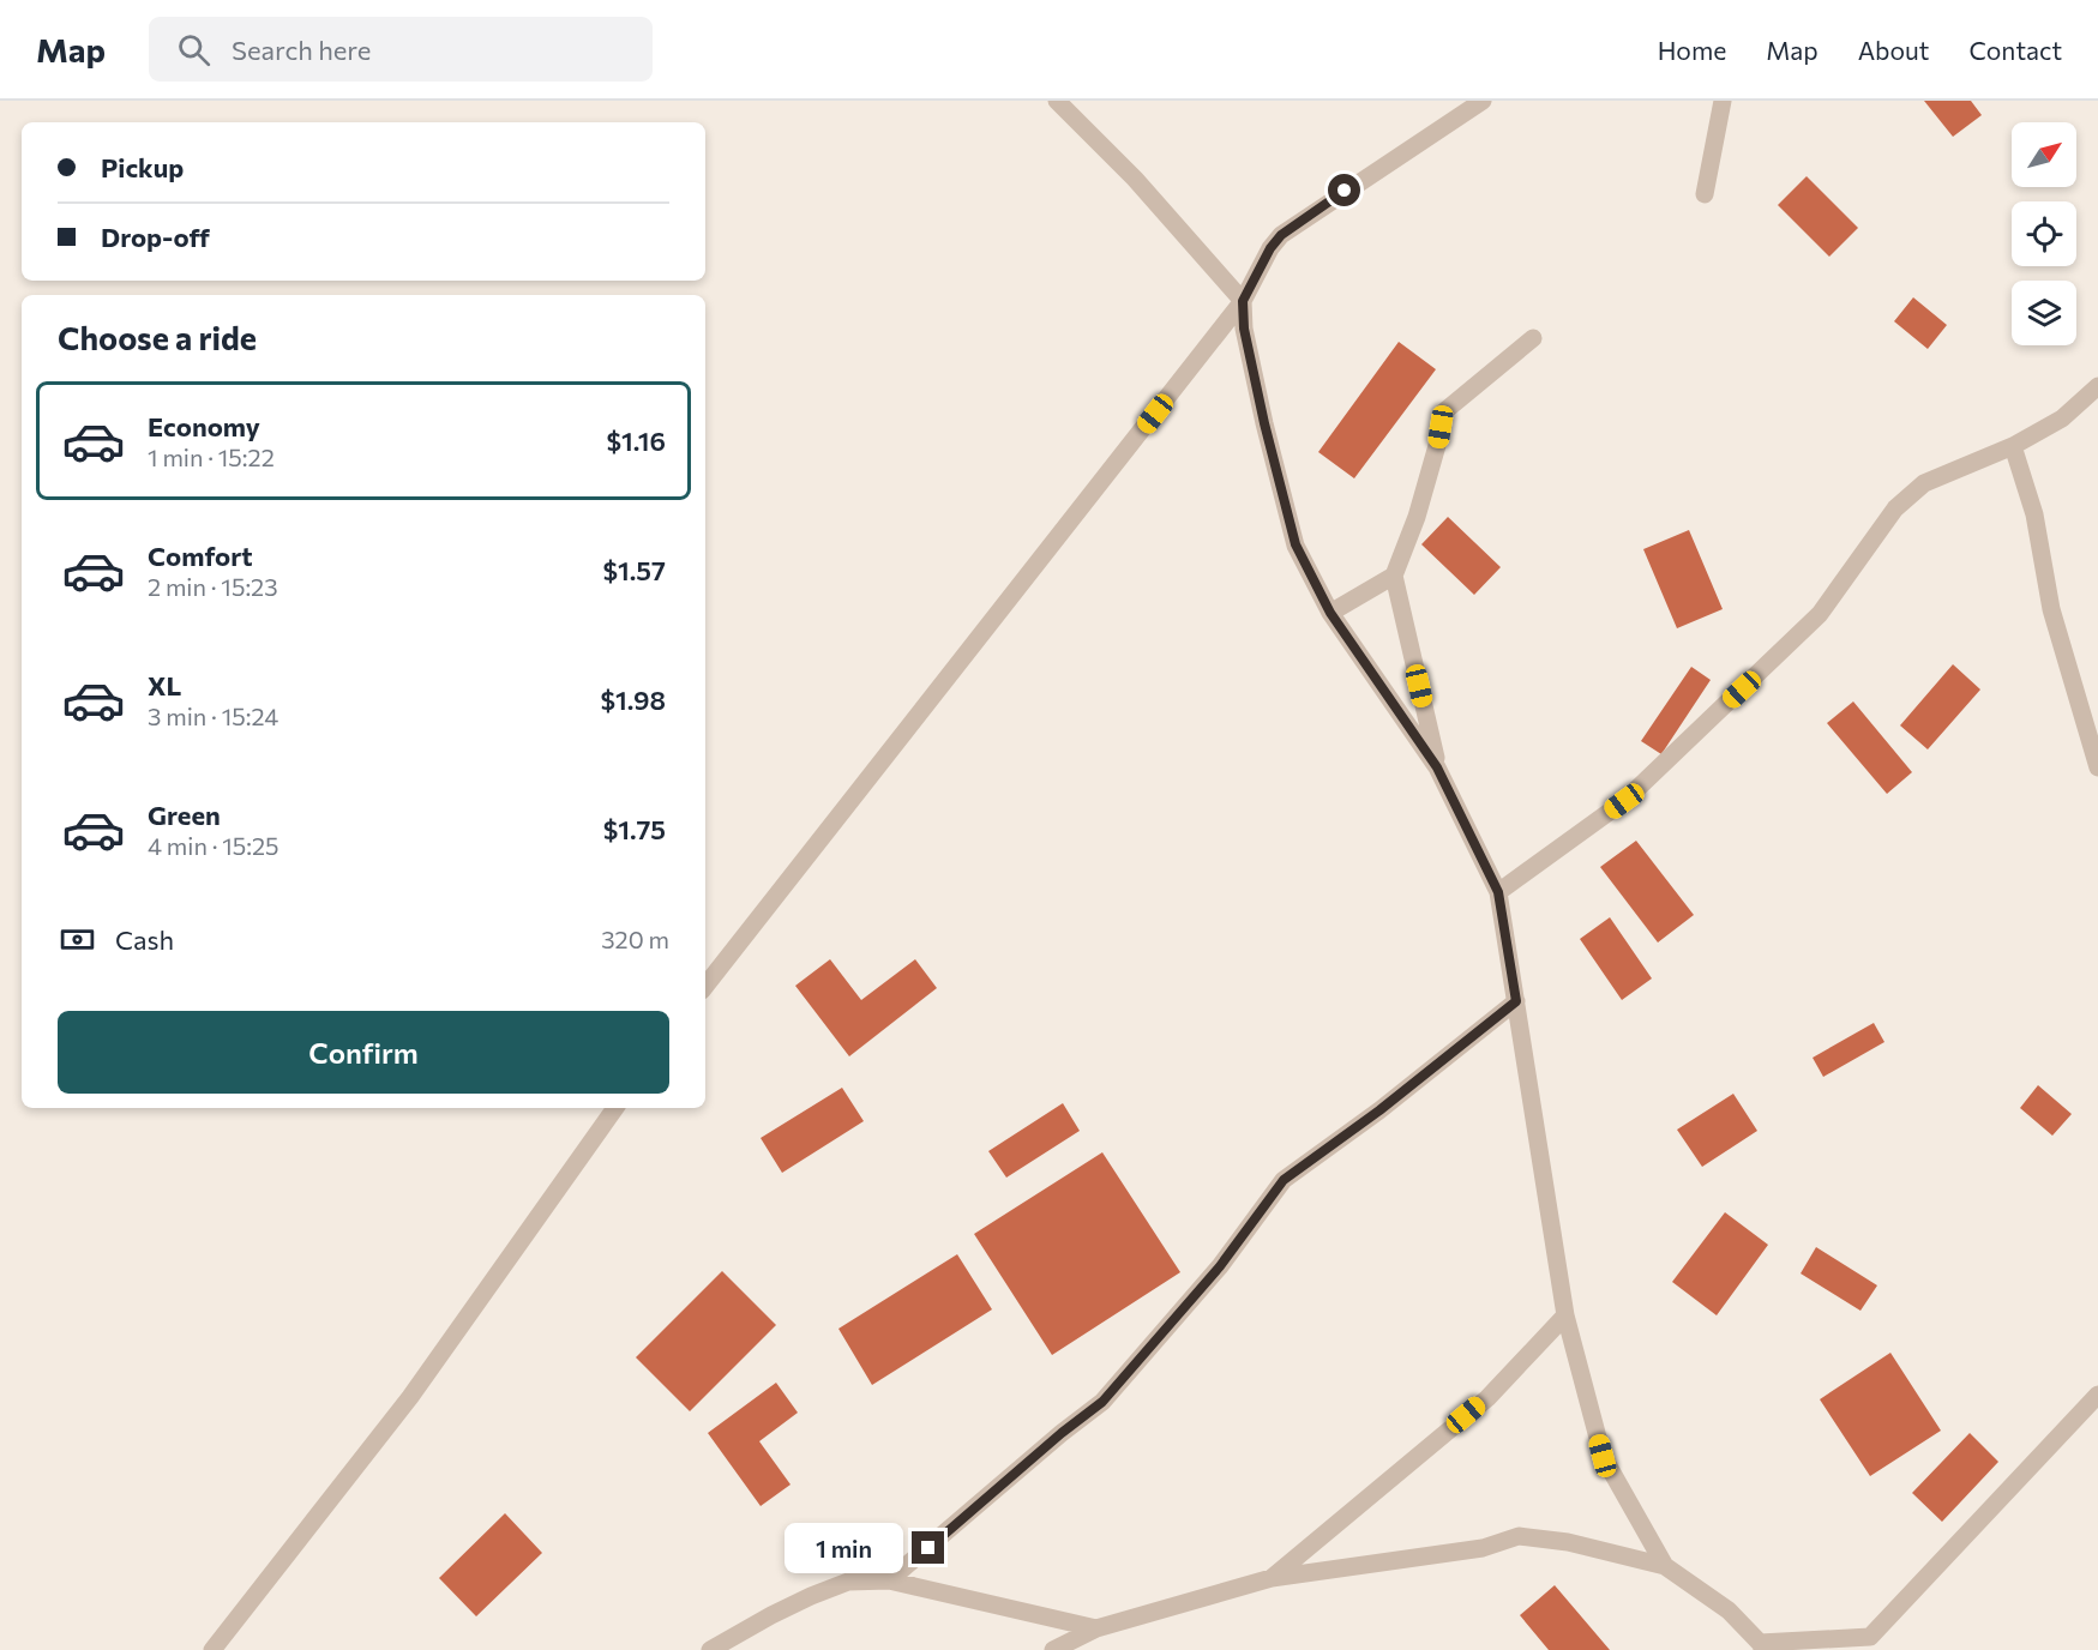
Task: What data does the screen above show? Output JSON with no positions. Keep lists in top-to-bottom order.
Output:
{
  "north": "top right",
  "page": {
    "header": "Map",
    "search": "Search here",
    "nav": [
      "Home",
      "Map",
      "About",
      "Contact"
    ],
    "banner": ["Pickup", "Drop-off"],
    "heading": "Choose a ride",
    "list": [
      {
        "name": "Economy",
        "note": "1 min · 15:22",
        "value": "$1.16"
      },
      {
        "name": "Comfort",
        "note": "2 min · 15:23",
        "value": "$1.57"
      },
      {
        "name": "XL",
        "note": "3 min · 15:24",
        "value": "$1.98"
      },
      {
        "name": "Green",
        "note": "4 min · 15:25",
        "value": "$1.75"
      }
    ],
    "pay": ["Cash", "320 m"],
    "buttons": "Confirm",
    "bubble": "1 min"
  }
}
